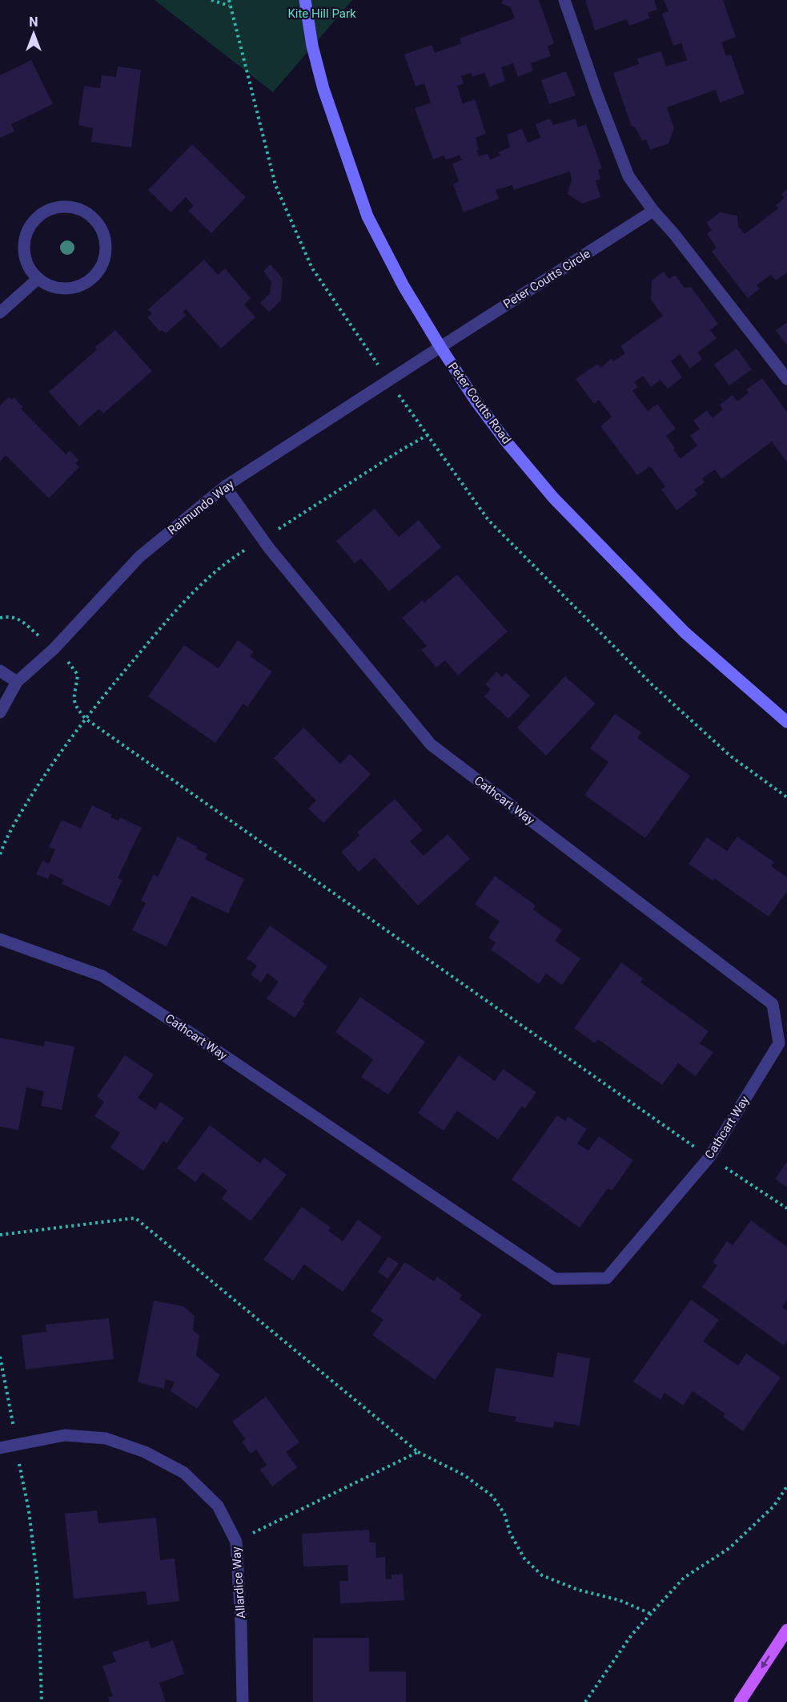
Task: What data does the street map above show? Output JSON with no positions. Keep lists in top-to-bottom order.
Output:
{
  "streets": {
    "street": [
      "Peter Coutts Circle",
      "Peter Coutts Road",
      "Raimundo Way",
      "Cathcart Way",
      "Allardice Way"
    ]
  },
  "crossings": [
    ["Peter Coutts Circle", "Peter Coutts Road"],
    ["Peter Coutts Circle", "Raimundo Way"],
    ["Peter Coutts Road", "Raimundo Way"],
    ["Raimundo Way", "Cathcart Way"]
  ],
  "parks": ["Kite Hill Park"],
  "north": "top"
}
